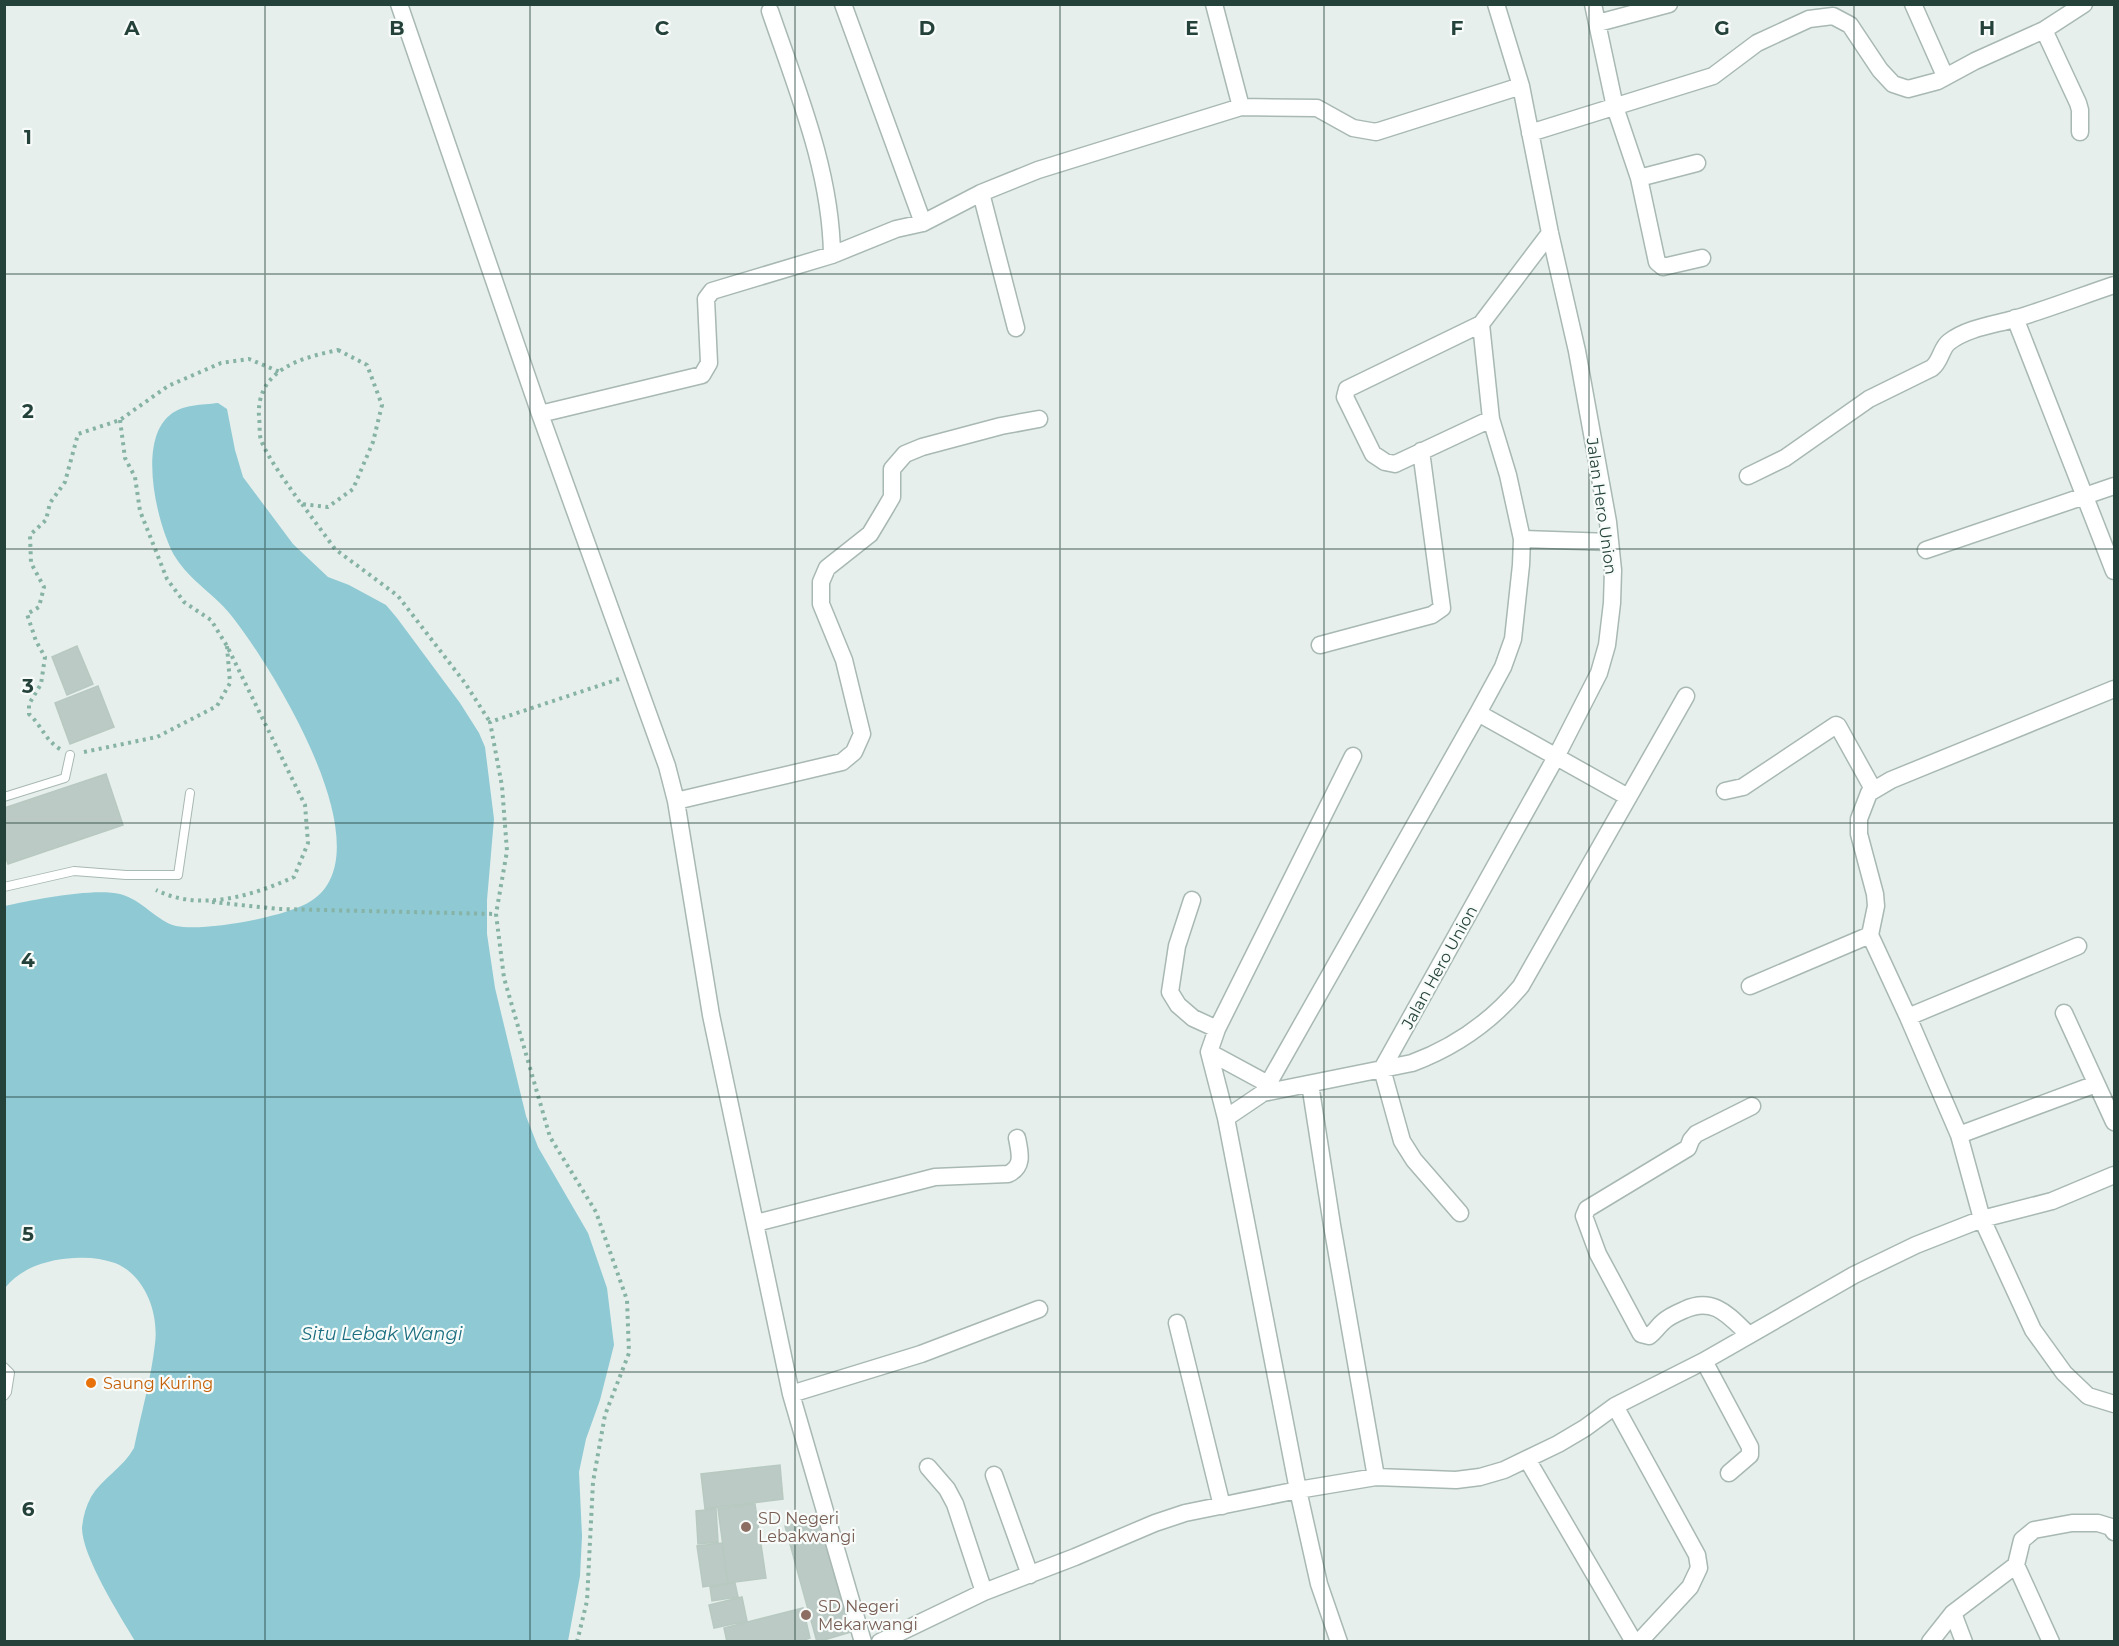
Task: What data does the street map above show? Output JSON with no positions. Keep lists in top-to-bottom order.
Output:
{
  "streets": {
    "street": ["Jalan Hero Union"]
  },
  "water": ["Situ Lebak Wangi"],
  "places": ["Saung Kuring", "SD Negeri Lebakwangi", "SD Negeri Mekarwangi"],
  "grid": {
    "columns": [
      "A",
      "B",
      "C",
      "D",
      "E",
      "F",
      "G",
      "H"
    ],
    "rows": [
      "1",
      "2",
      "3",
      "4",
      "5",
      "6"
    ]
  }
}
